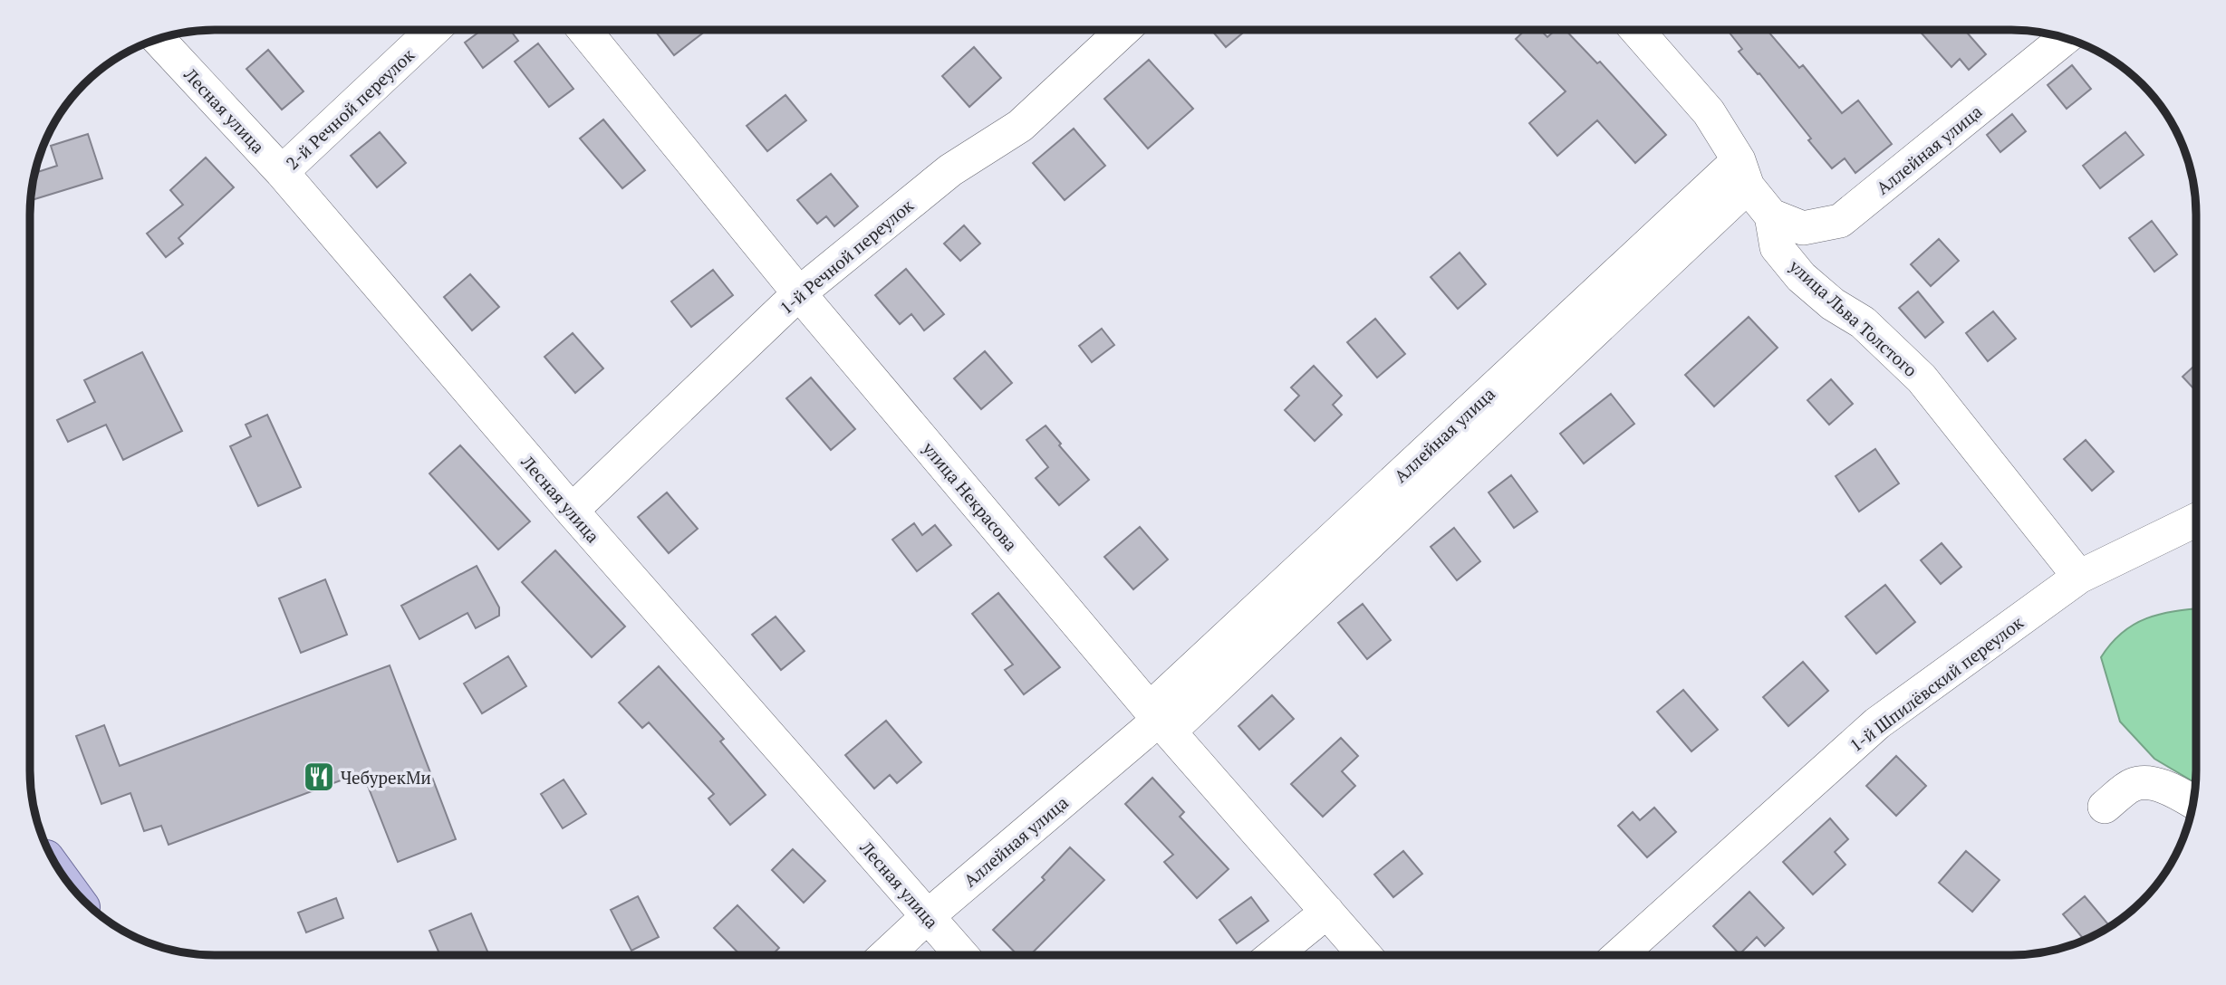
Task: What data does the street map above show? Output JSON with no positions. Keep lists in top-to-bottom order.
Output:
{
  "streets": {
    "street": [
      "2-й Речной переулок",
      "Лесная улица",
      "Аллейная улица",
      "1-й Речной переулок",
      "улица Льва Толстого",
      "улица Некрасова",
      "1-й Шпилёвский переулок"
    ]
  },
  "crossings": [
    ["2-й Речной переулок", "Лесная улица"],
    ["Лесная улица", "Аллейная улица"],
    ["Лесная улица", "1-й Речной переулок"],
    ["Аллейная улица", "улица Льва Толстого"],
    ["Аллейная улица", "улица Некрасова"],
    ["1-й Речной переулок", "улица Некрасова"],
    ["улица Льва Толстого", "1-й Шпилёвский переулок"]
  ],
  "places": {
    "restaurant": ["ЧебурекМи"]
  }
}
